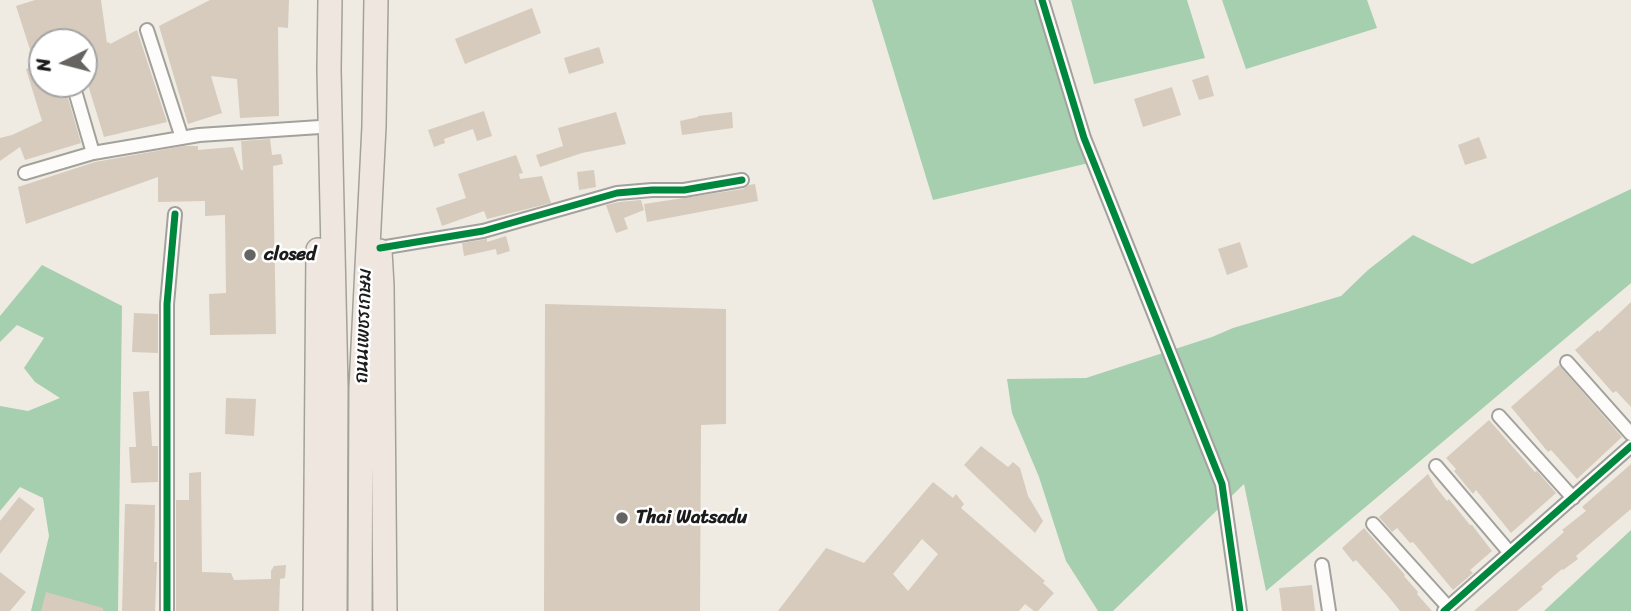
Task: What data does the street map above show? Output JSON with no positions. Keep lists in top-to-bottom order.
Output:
{
  "streets": {
    "highway": ["ถนนเพชรเกษม"]
  },
  "places": ["closed", "Thai Watsadu"],
  "north": "left"
}
